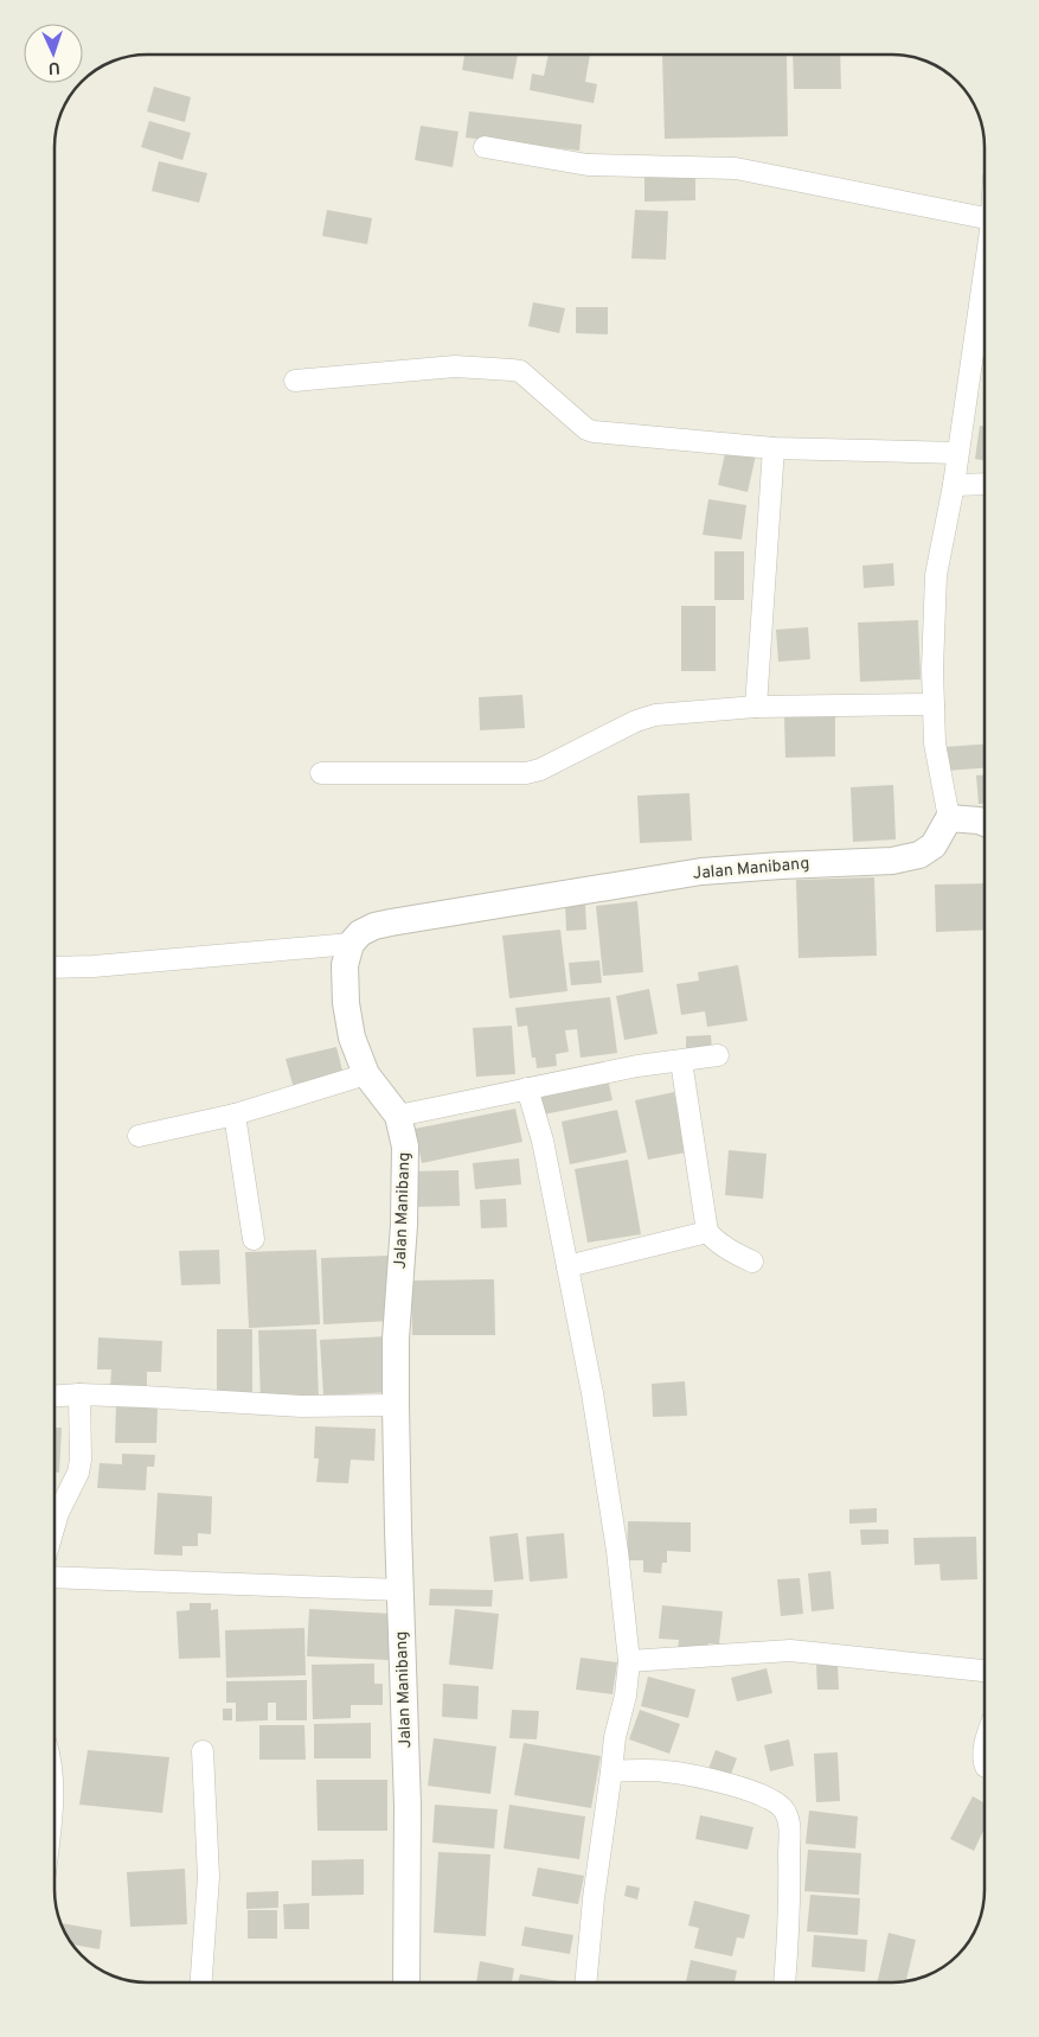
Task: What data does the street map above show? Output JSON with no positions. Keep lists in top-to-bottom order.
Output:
{
  "streets": {
    "street": ["Jalan Manibang"]
  },
  "north": "bottom"
}
